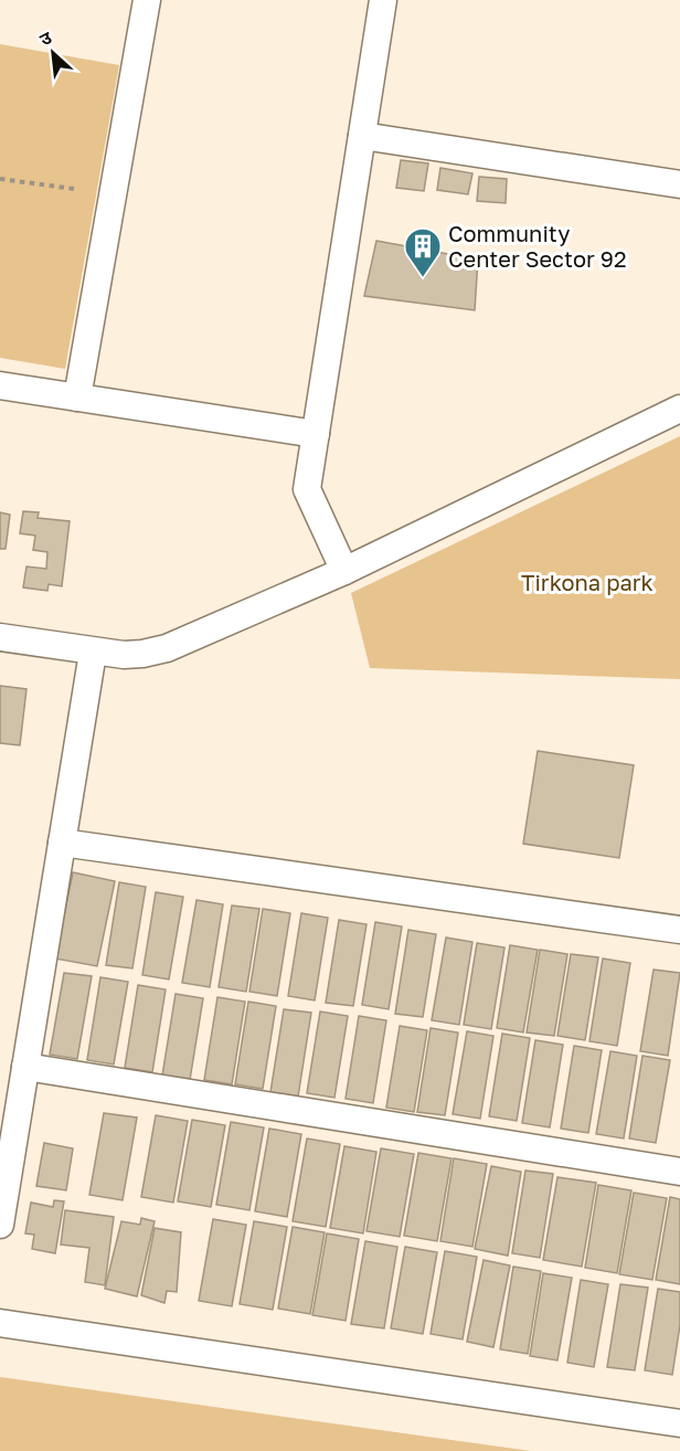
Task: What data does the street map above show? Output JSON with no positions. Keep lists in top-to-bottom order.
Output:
{
  "parks": ["Tirkona park"],
  "places": {
    "building": ["Community Center Sector 92"]
  },
  "north": "top left"
}
